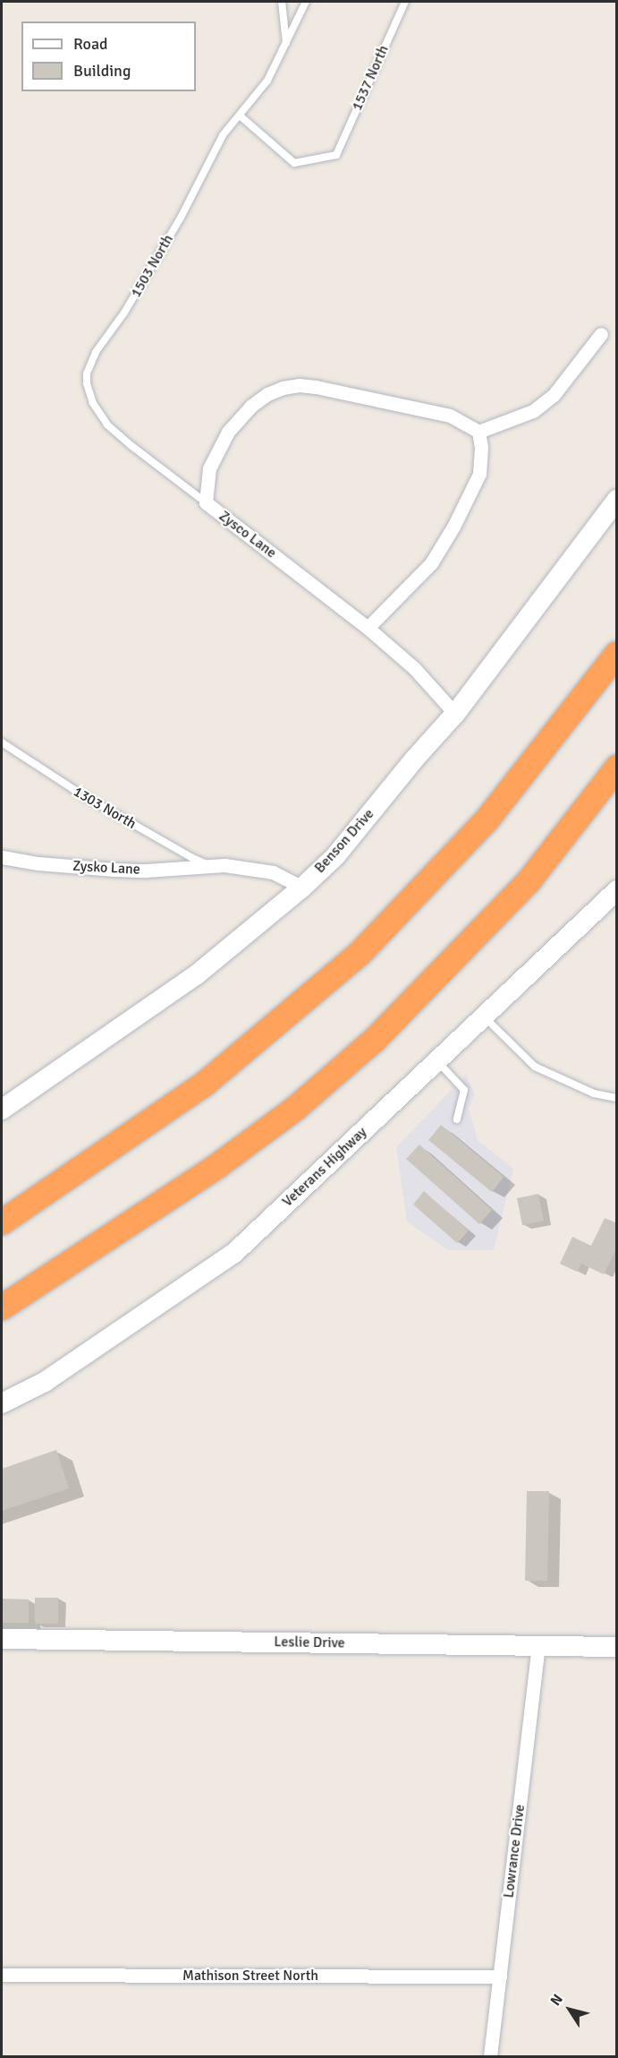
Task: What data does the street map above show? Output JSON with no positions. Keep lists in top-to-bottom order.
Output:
{
  "streets": {
    "street": [
      "Zysco Lane",
      "Benson Drive",
      "Zysko Lane",
      "Veterans Highway",
      "Leslie Drive",
      "Lowrance Drive",
      "Mathison Street North"
    ],
    "lane": ["1537 North", "1503 North", "1303 North"]
  },
  "crossings": [
    ["1537 North", "1503 North"],
    ["1503 North", "Zysco Lane"],
    ["Zysco Lane", "Benson Drive"],
    ["1303 North", "Zysko Lane"],
    ["Benson Drive", "Zysko Lane"],
    ["Leslie Drive", "Lowrance Drive"],
    ["Lowrance Drive", "Mathison Street North"]
  ],
  "legend": ["Road", "Building"],
  "north": "top left"
}
